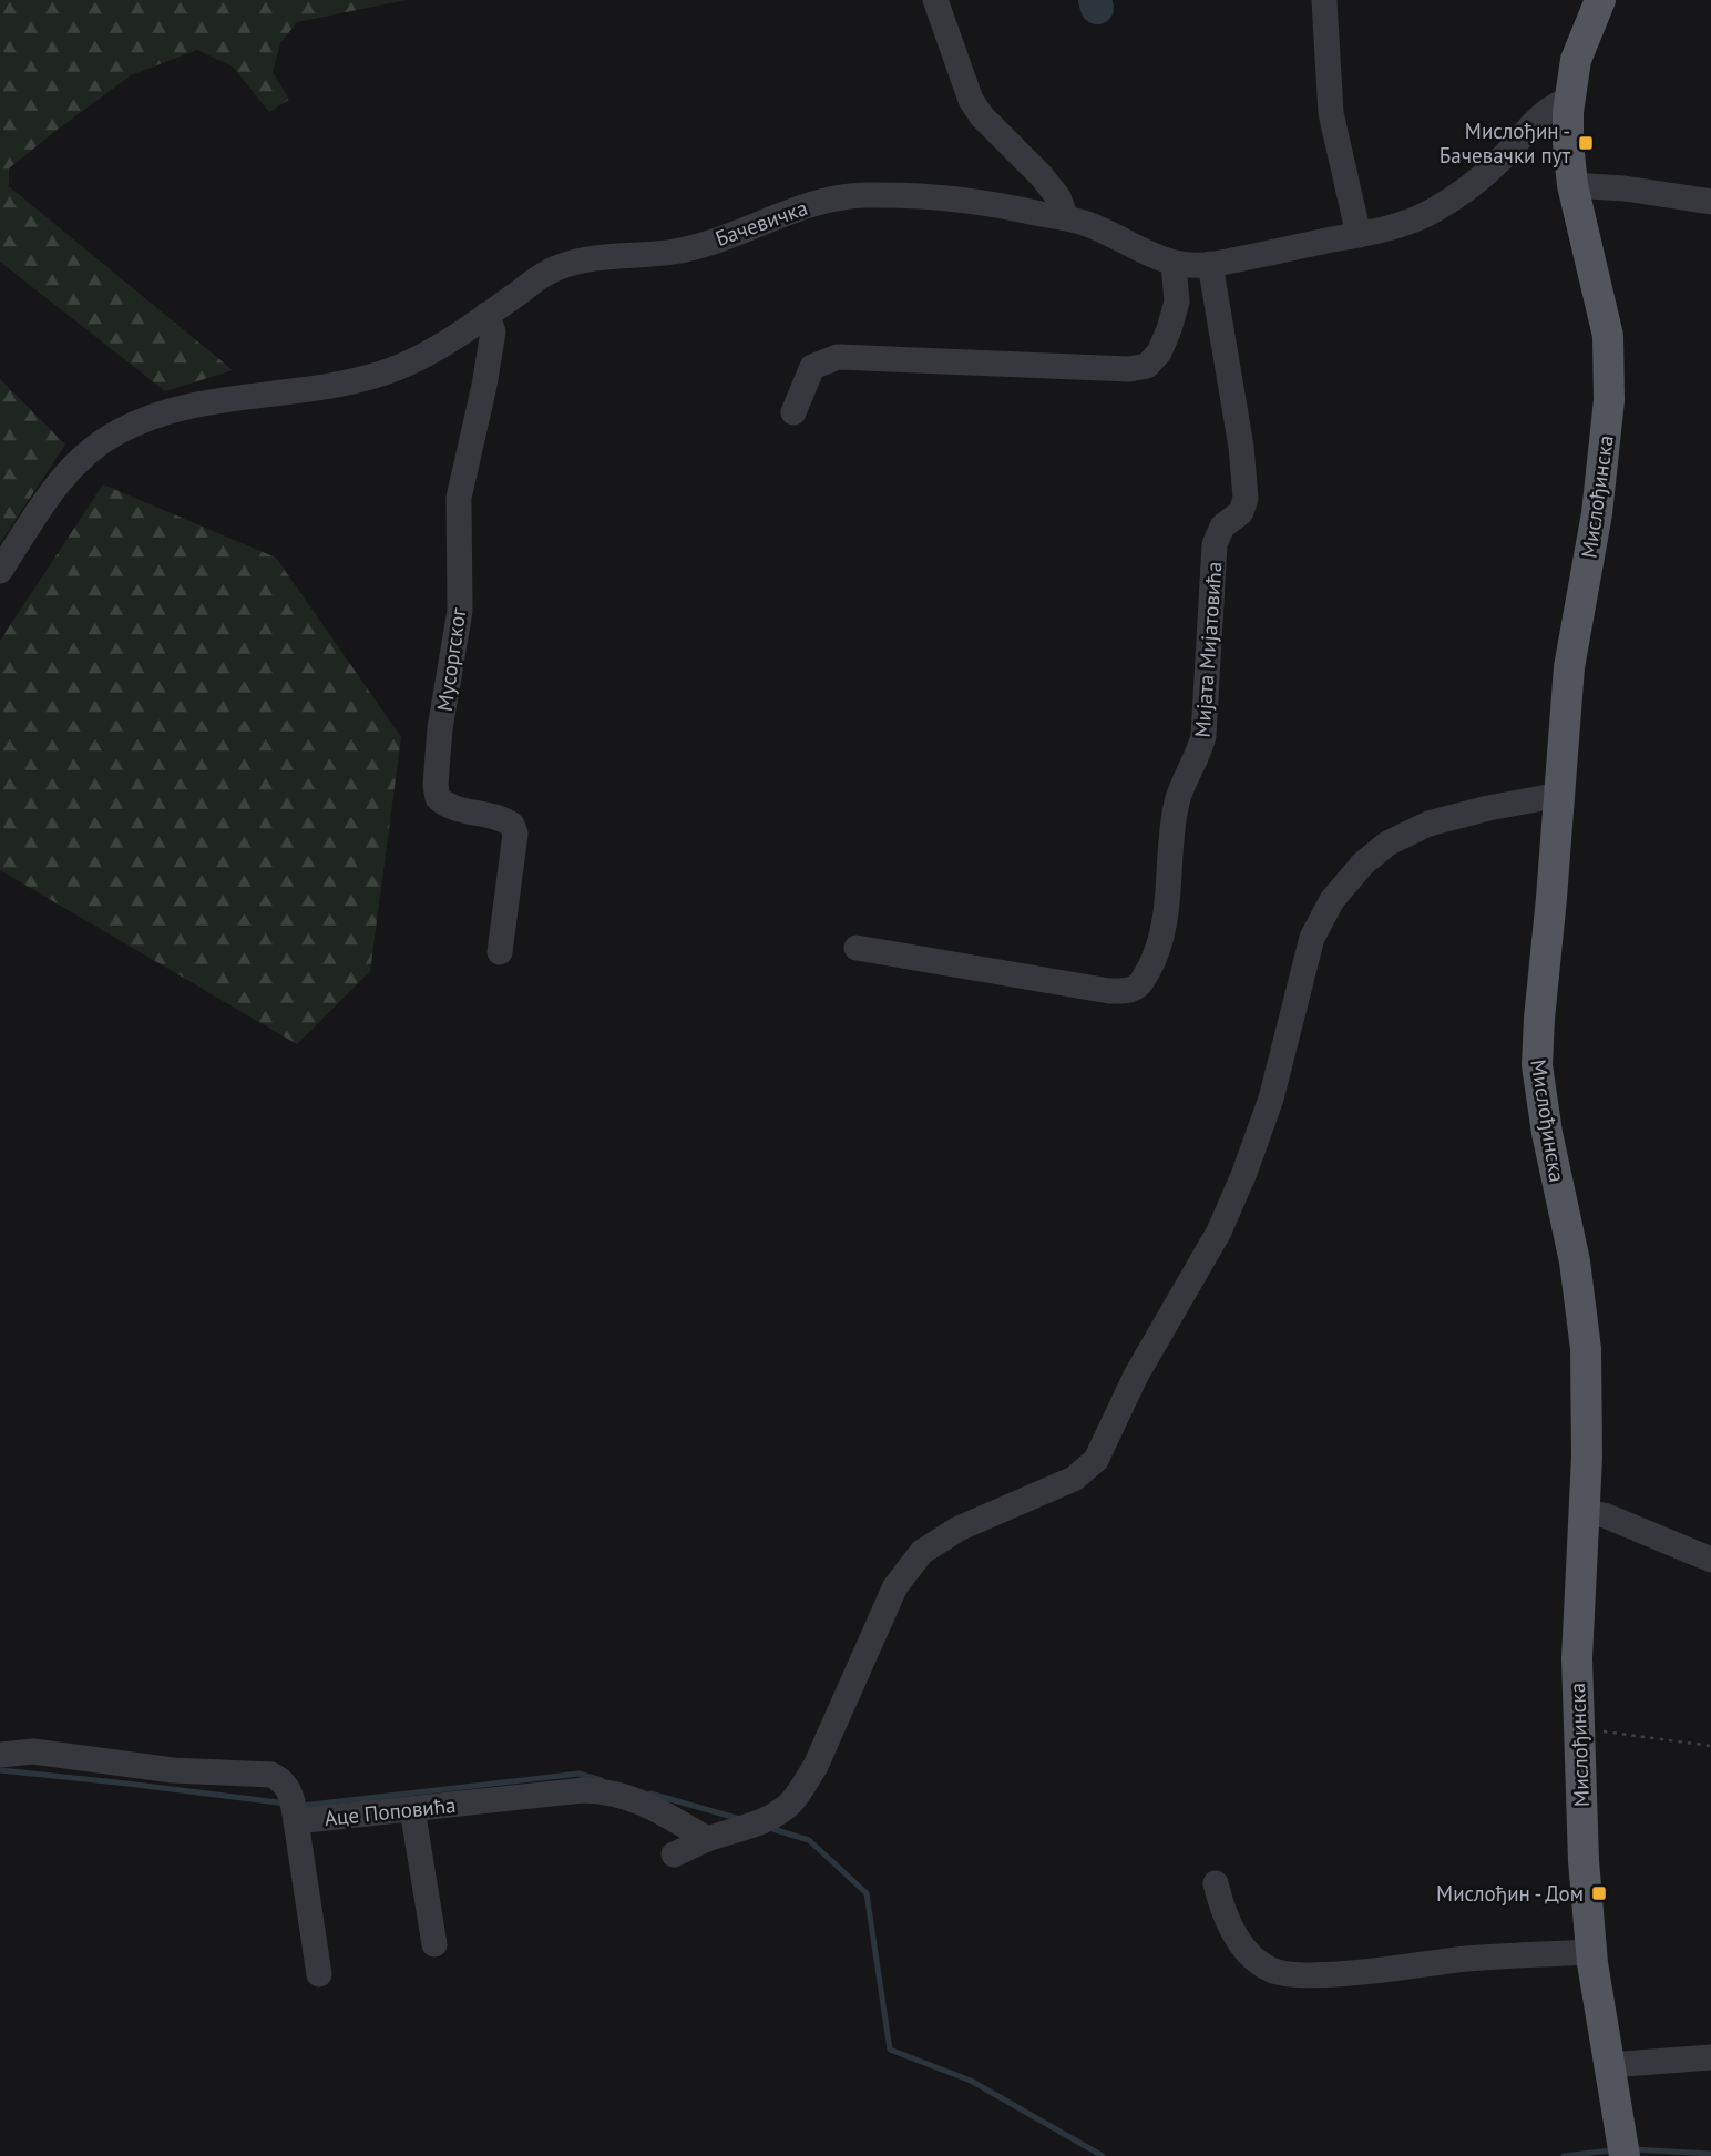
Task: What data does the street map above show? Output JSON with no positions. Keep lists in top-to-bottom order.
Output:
{
  "streets": {
    "main road": ["Мислођинска"],
    "street": [
      "Бачевичка",
      "Мијата Мијатовића",
      "Мусоргског",
      "Аце Поповића"
    ]
  },
  "crossings": [
    ["Бачевичка", "Мислођинска"],
    ["Бачевичка", "Мијата Мијатовића"],
    ["Бачевичка", "Мусоргског"]
  ],
  "places": {
    "transit": ["Мислођин - Бачевачки пут", "Мислођин - Дом"]
  }
}
